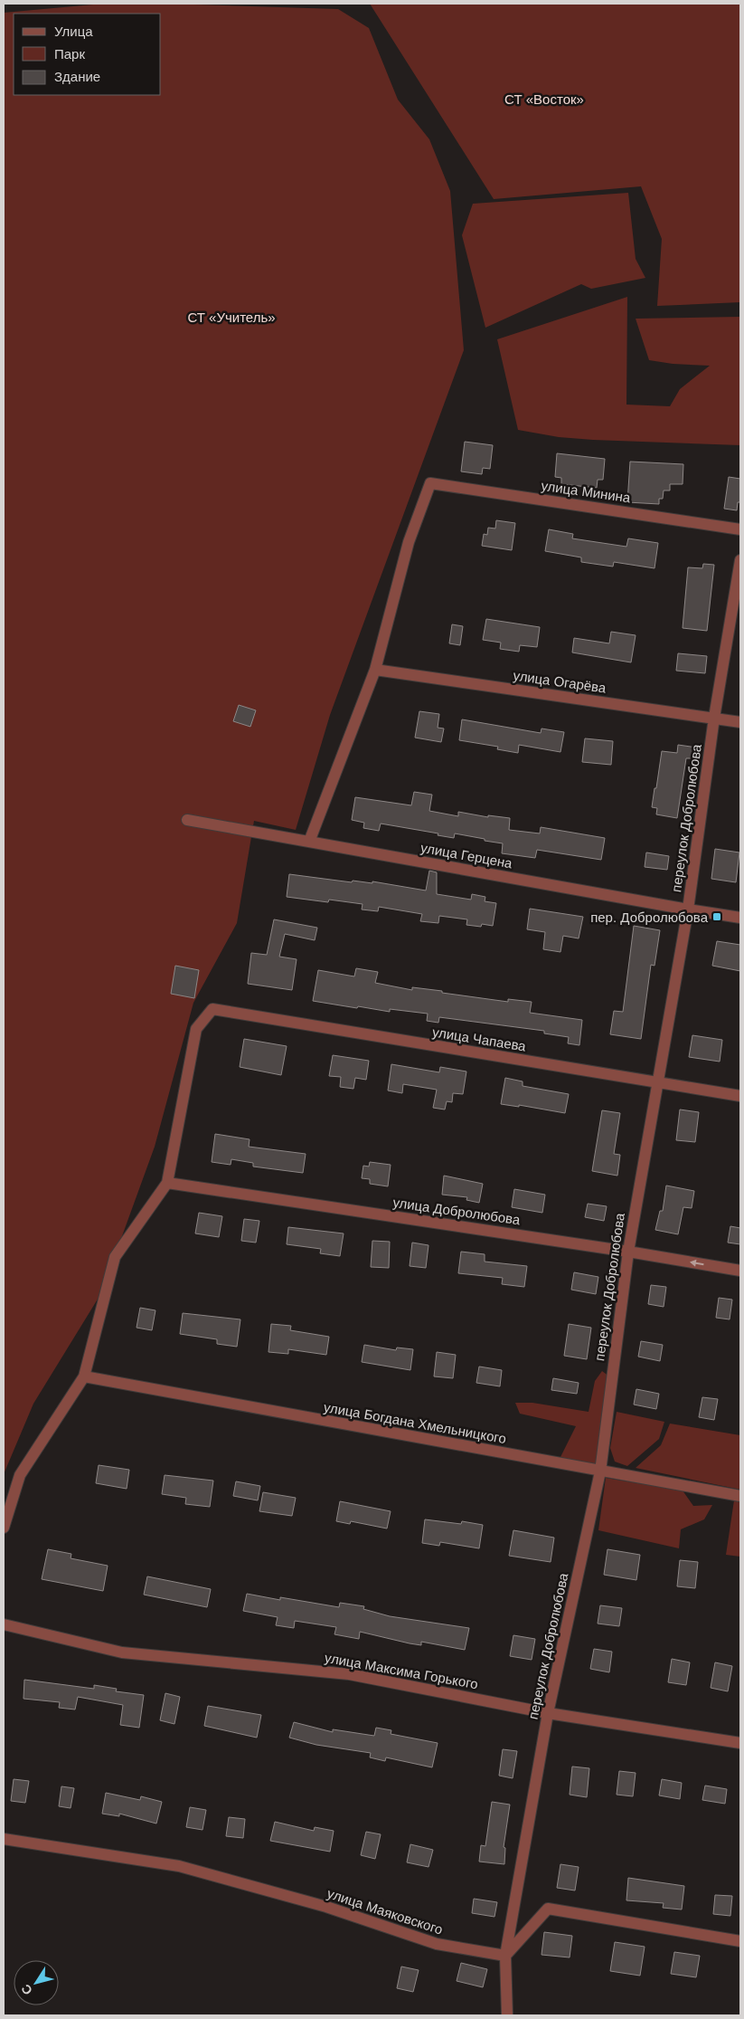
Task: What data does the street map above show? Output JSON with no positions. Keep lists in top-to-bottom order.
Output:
{
  "streets": {
    "street": [
      "улица Минина",
      "улица Огарёва",
      "переулок Добролюбова",
      "улица Герцена",
      "улица Чапаева",
      "улица Добролюбова",
      "улица Богдана Хмельницкого",
      "улица Максима Горького",
      "улица Маяковского"
    ]
  },
  "crossings": [
    ["улица Минина", "улица Огарёва"],
    ["улица Огарёва", "переулок Добролюбова"],
    ["переулок Добролюбова", "улица Герцена"],
    ["переулок Добролюбова", "улица Чапаева"],
    ["переулок Добролюбова", "улица Добролюбова"],
    ["переулок Добролюбова", "улица Богдана Хмельницкого"],
    ["переулок Добролюбова", "улица Максима Горького"],
    ["переулок Добролюбова", "улица Маяковского"],
    ["улица Чапаева", "улица Добролюбова"]
  ],
  "parks": ["СТ «Восток»", "СТ «Учитель»"],
  "places": {
    "transit": ["пер. Добролюбова"]
  },
  "legend": ["Улица", "Парк", "Здание"],
  "north": "bottom left"
}
